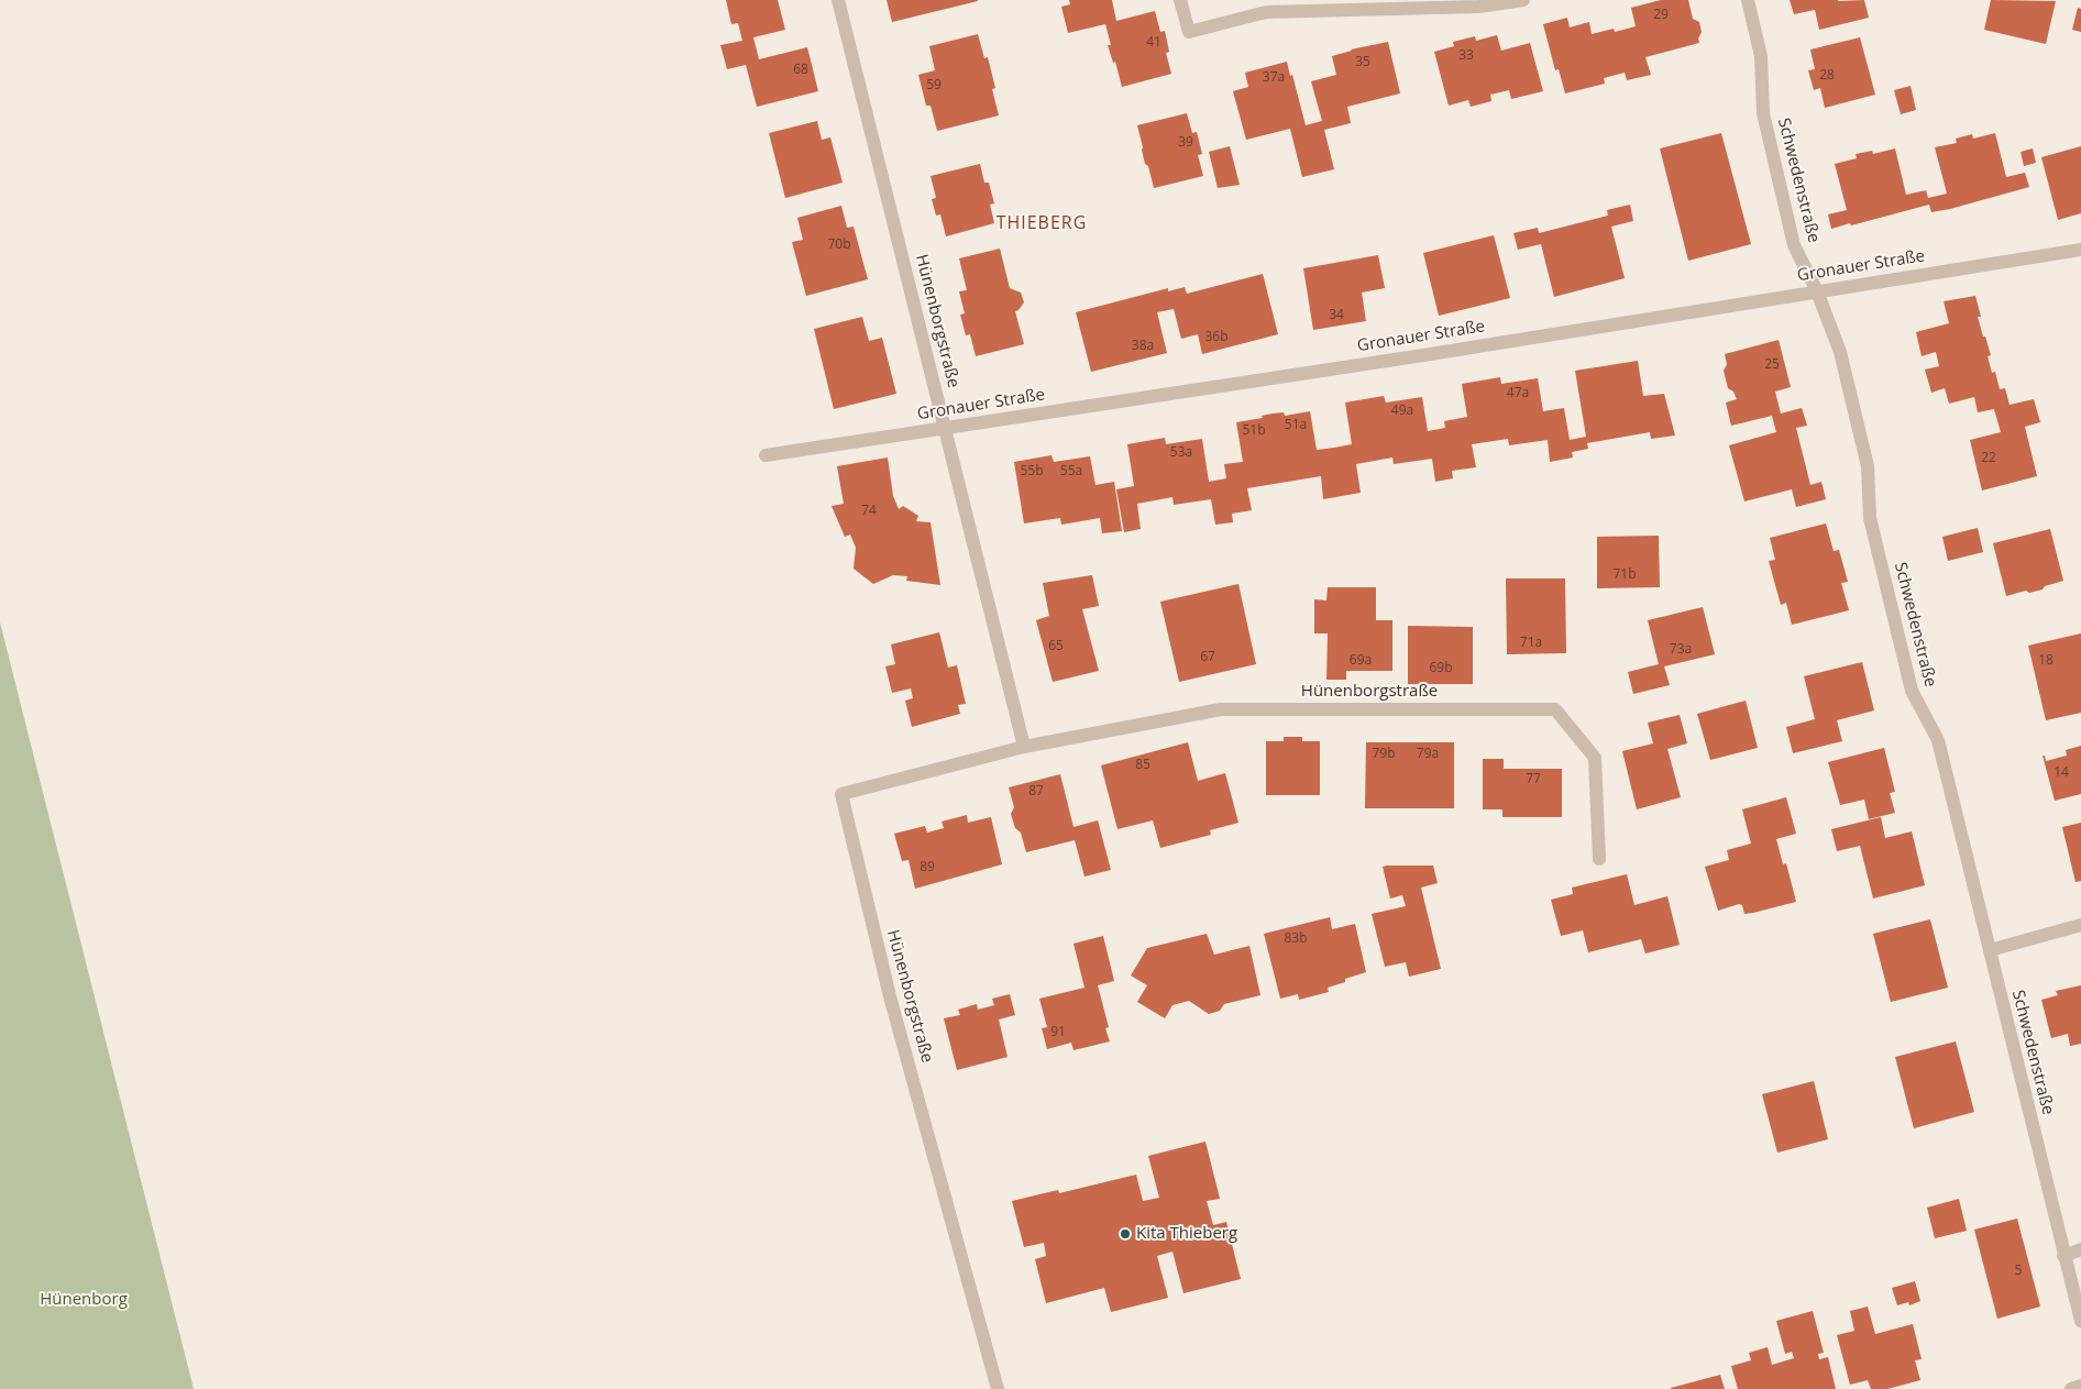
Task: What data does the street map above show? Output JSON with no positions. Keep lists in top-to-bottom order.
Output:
{
  "streets": {
    "street": ["Schwedenstraße", "Gronauer Straße", "Hünenborgstraße"]
  },
  "crossings": [
    ["Schwedenstraße", "Gronauer Straße"],
    ["Gronauer Straße", "Hünenborgstraße"]
  ],
  "districts": ["THIEBERG"],
  "parks": ["Hünenborg"],
  "places": ["Kita Thieberg"],
  "house_numbers": [
    "29",
    "41",
    "33",
    "35",
    "68",
    "28",
    "37a",
    "59",
    "39",
    "70b",
    "34",
    "36b",
    "38a",
    "25",
    "47a",
    "49a",
    "51a",
    "51b",
    "53a",
    "22",
    "55b",
    "55a",
    "74",
    "71b",
    "71a",
    "65",
    "73a",
    "67",
    "69a",
    "18",
    "69b",
    "79b",
    "79a",
    "85",
    "14",
    "77",
    "87",
    "89",
    "83b",
    "91",
    "5"
  ]
}
